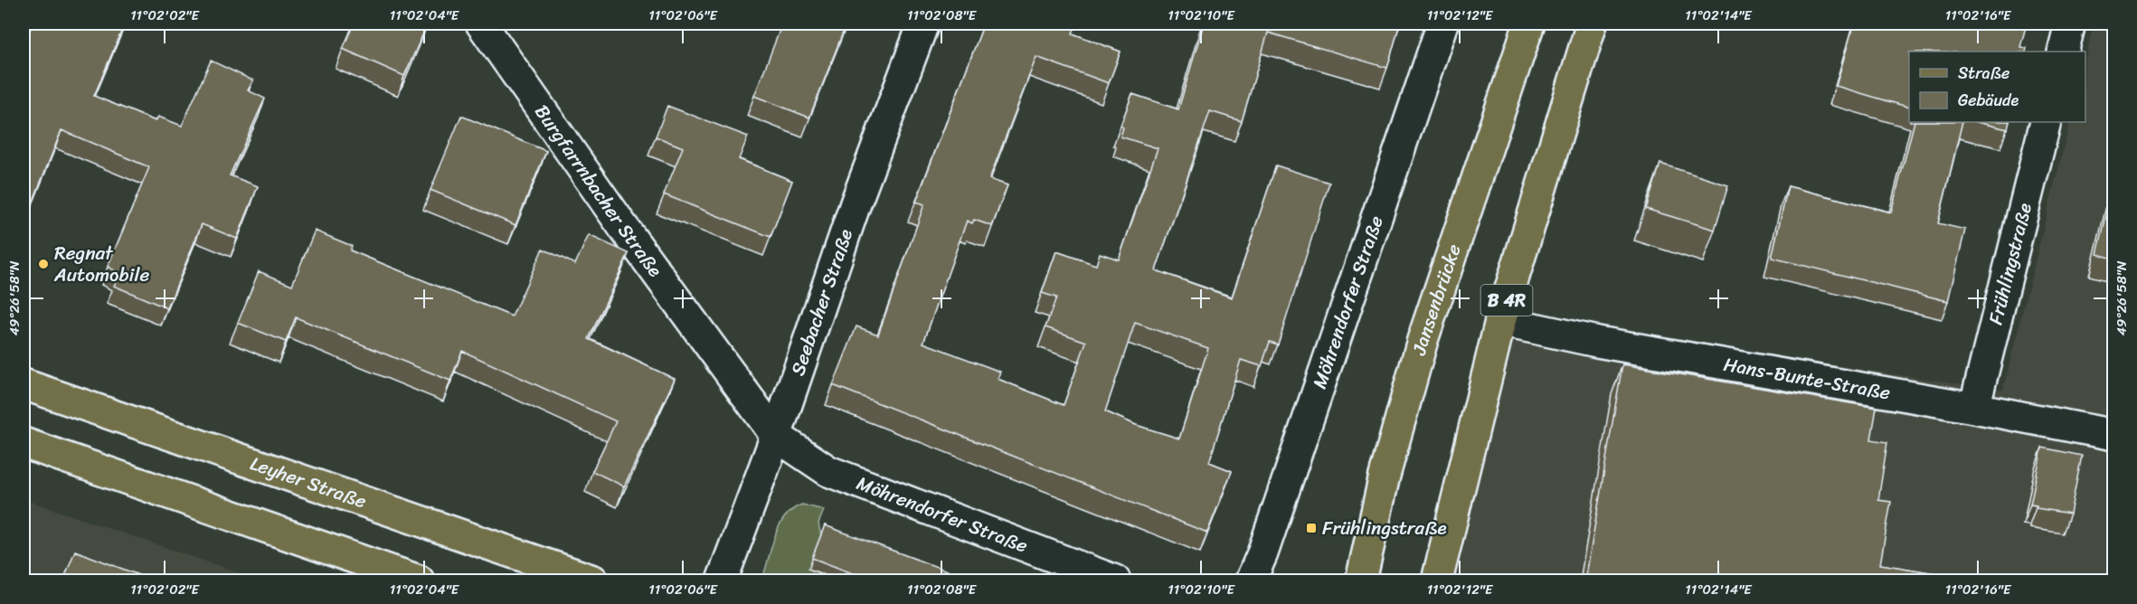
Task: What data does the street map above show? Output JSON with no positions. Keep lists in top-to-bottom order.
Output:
{
  "streets": {
    "main road": ["Jansenbrücke", "B 4R", "Leyher Straße"],
    "street": [
      "Burgfarrnbacher Straße",
      "Frühlingstraße",
      "Seebacher Straße",
      "Möhrendorfer Straße",
      "Hans-Bunte-Straße"
    ]
  },
  "crossings": [
    ["Burgfarrnbacher Straße", "Seebacher Straße"],
    ["Burgfarrnbacher Straße", "Möhrendorfer Straße"],
    ["Frühlingstraße", "Hans-Bunte-Straße"],
    ["B 4R", "Hans-Bunte-Straße"],
    ["Seebacher Straße", "Möhrendorfer Straße"]
  ],
  "places": {
    "other": ["Regnat Automobile"],
    "transit": ["Frühlingstraße"]
  },
  "legend": ["Straße", "Gebäude"],
  "coordinates": [
    "11°02'02\"E",
    "11°02'04\"E",
    "11°02'06\"E",
    "11°02'08\"E",
    "11°02'10\"E",
    "11°02'12\"E",
    "11°02'14\"E",
    "11°02'16\"E",
    "49°26'58\"N"
  ]
}
